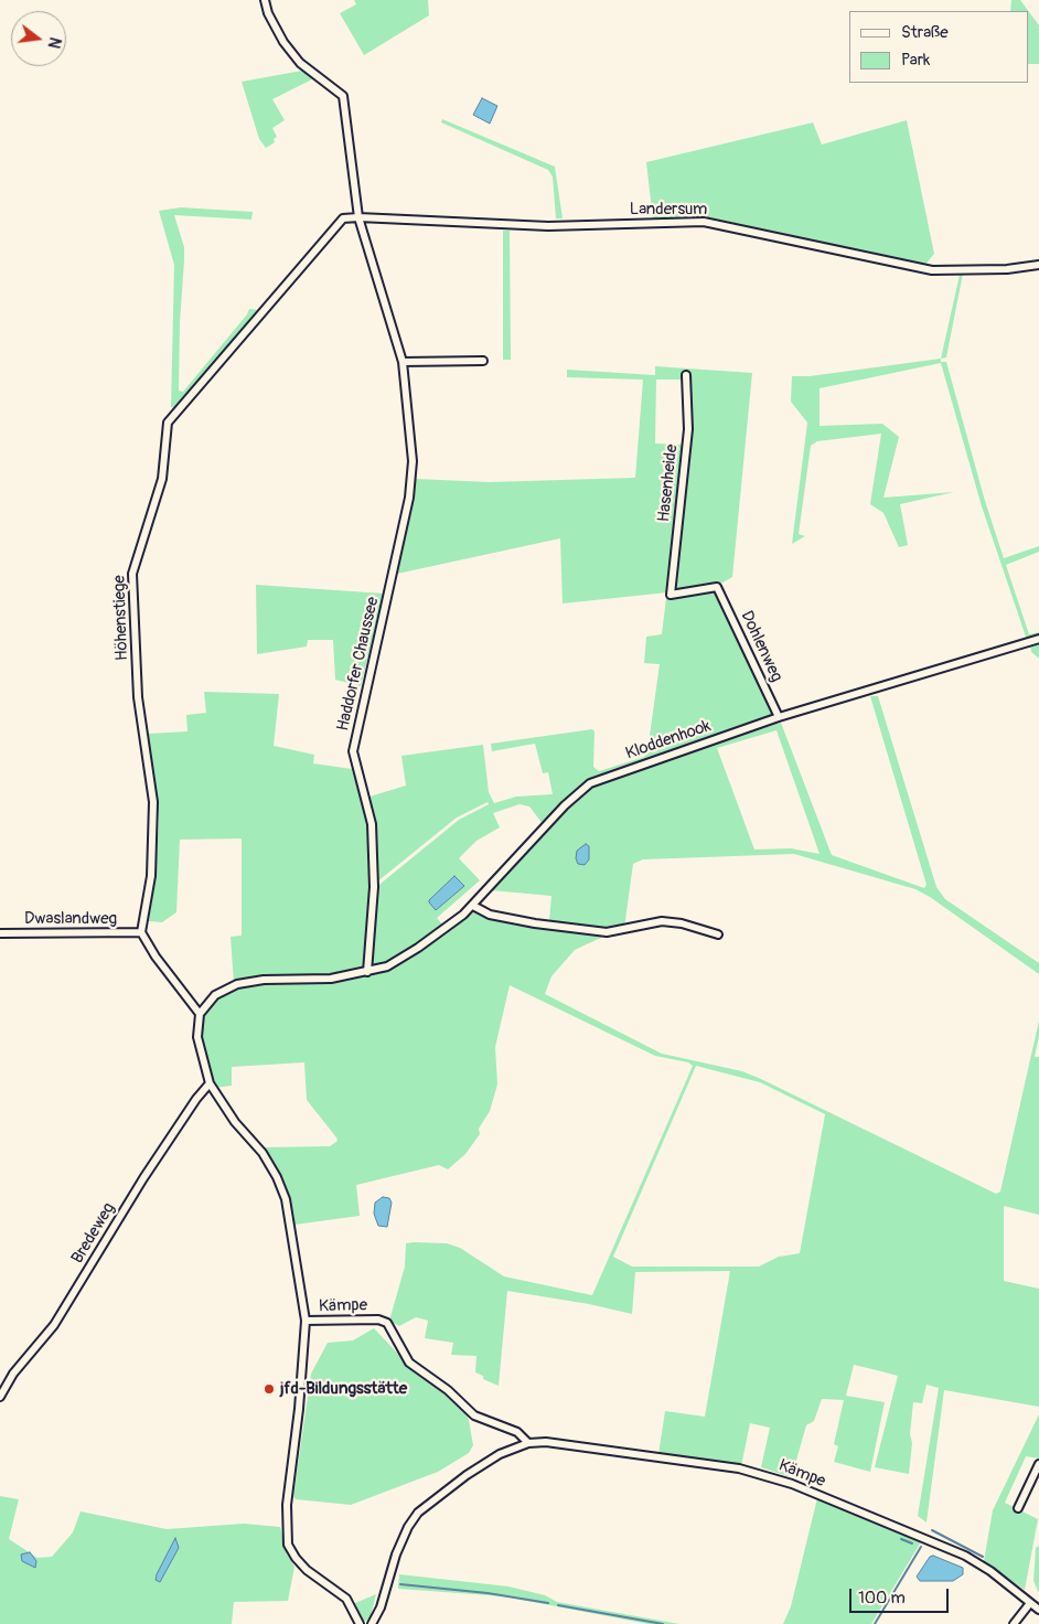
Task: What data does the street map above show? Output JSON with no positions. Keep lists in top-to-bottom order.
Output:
{
  "streets": {
    "street": [
      "Landersum",
      "Hasenheide",
      "Höhenstiege",
      "Dohlenweg",
      "Haddorfer Chaussee",
      "Kloddenhook",
      "Dwaslandweg",
      "Bredeweg",
      "Kämpe"
    ]
  },
  "crossings": [
    ["Landersum", "Höhenstiege"],
    ["Hasenheide", "Dohlenweg"],
    ["Höhenstiege", "Dwaslandweg"],
    ["Dohlenweg", "Kloddenhook"],
    ["Haddorfer Chaussee", "Kloddenhook"]
  ],
  "places": ["jfd-Bildungsstätte"],
  "legend": ["Straße", "Park"],
  "scale_bar": "100 m",
  "north": "right"
}
